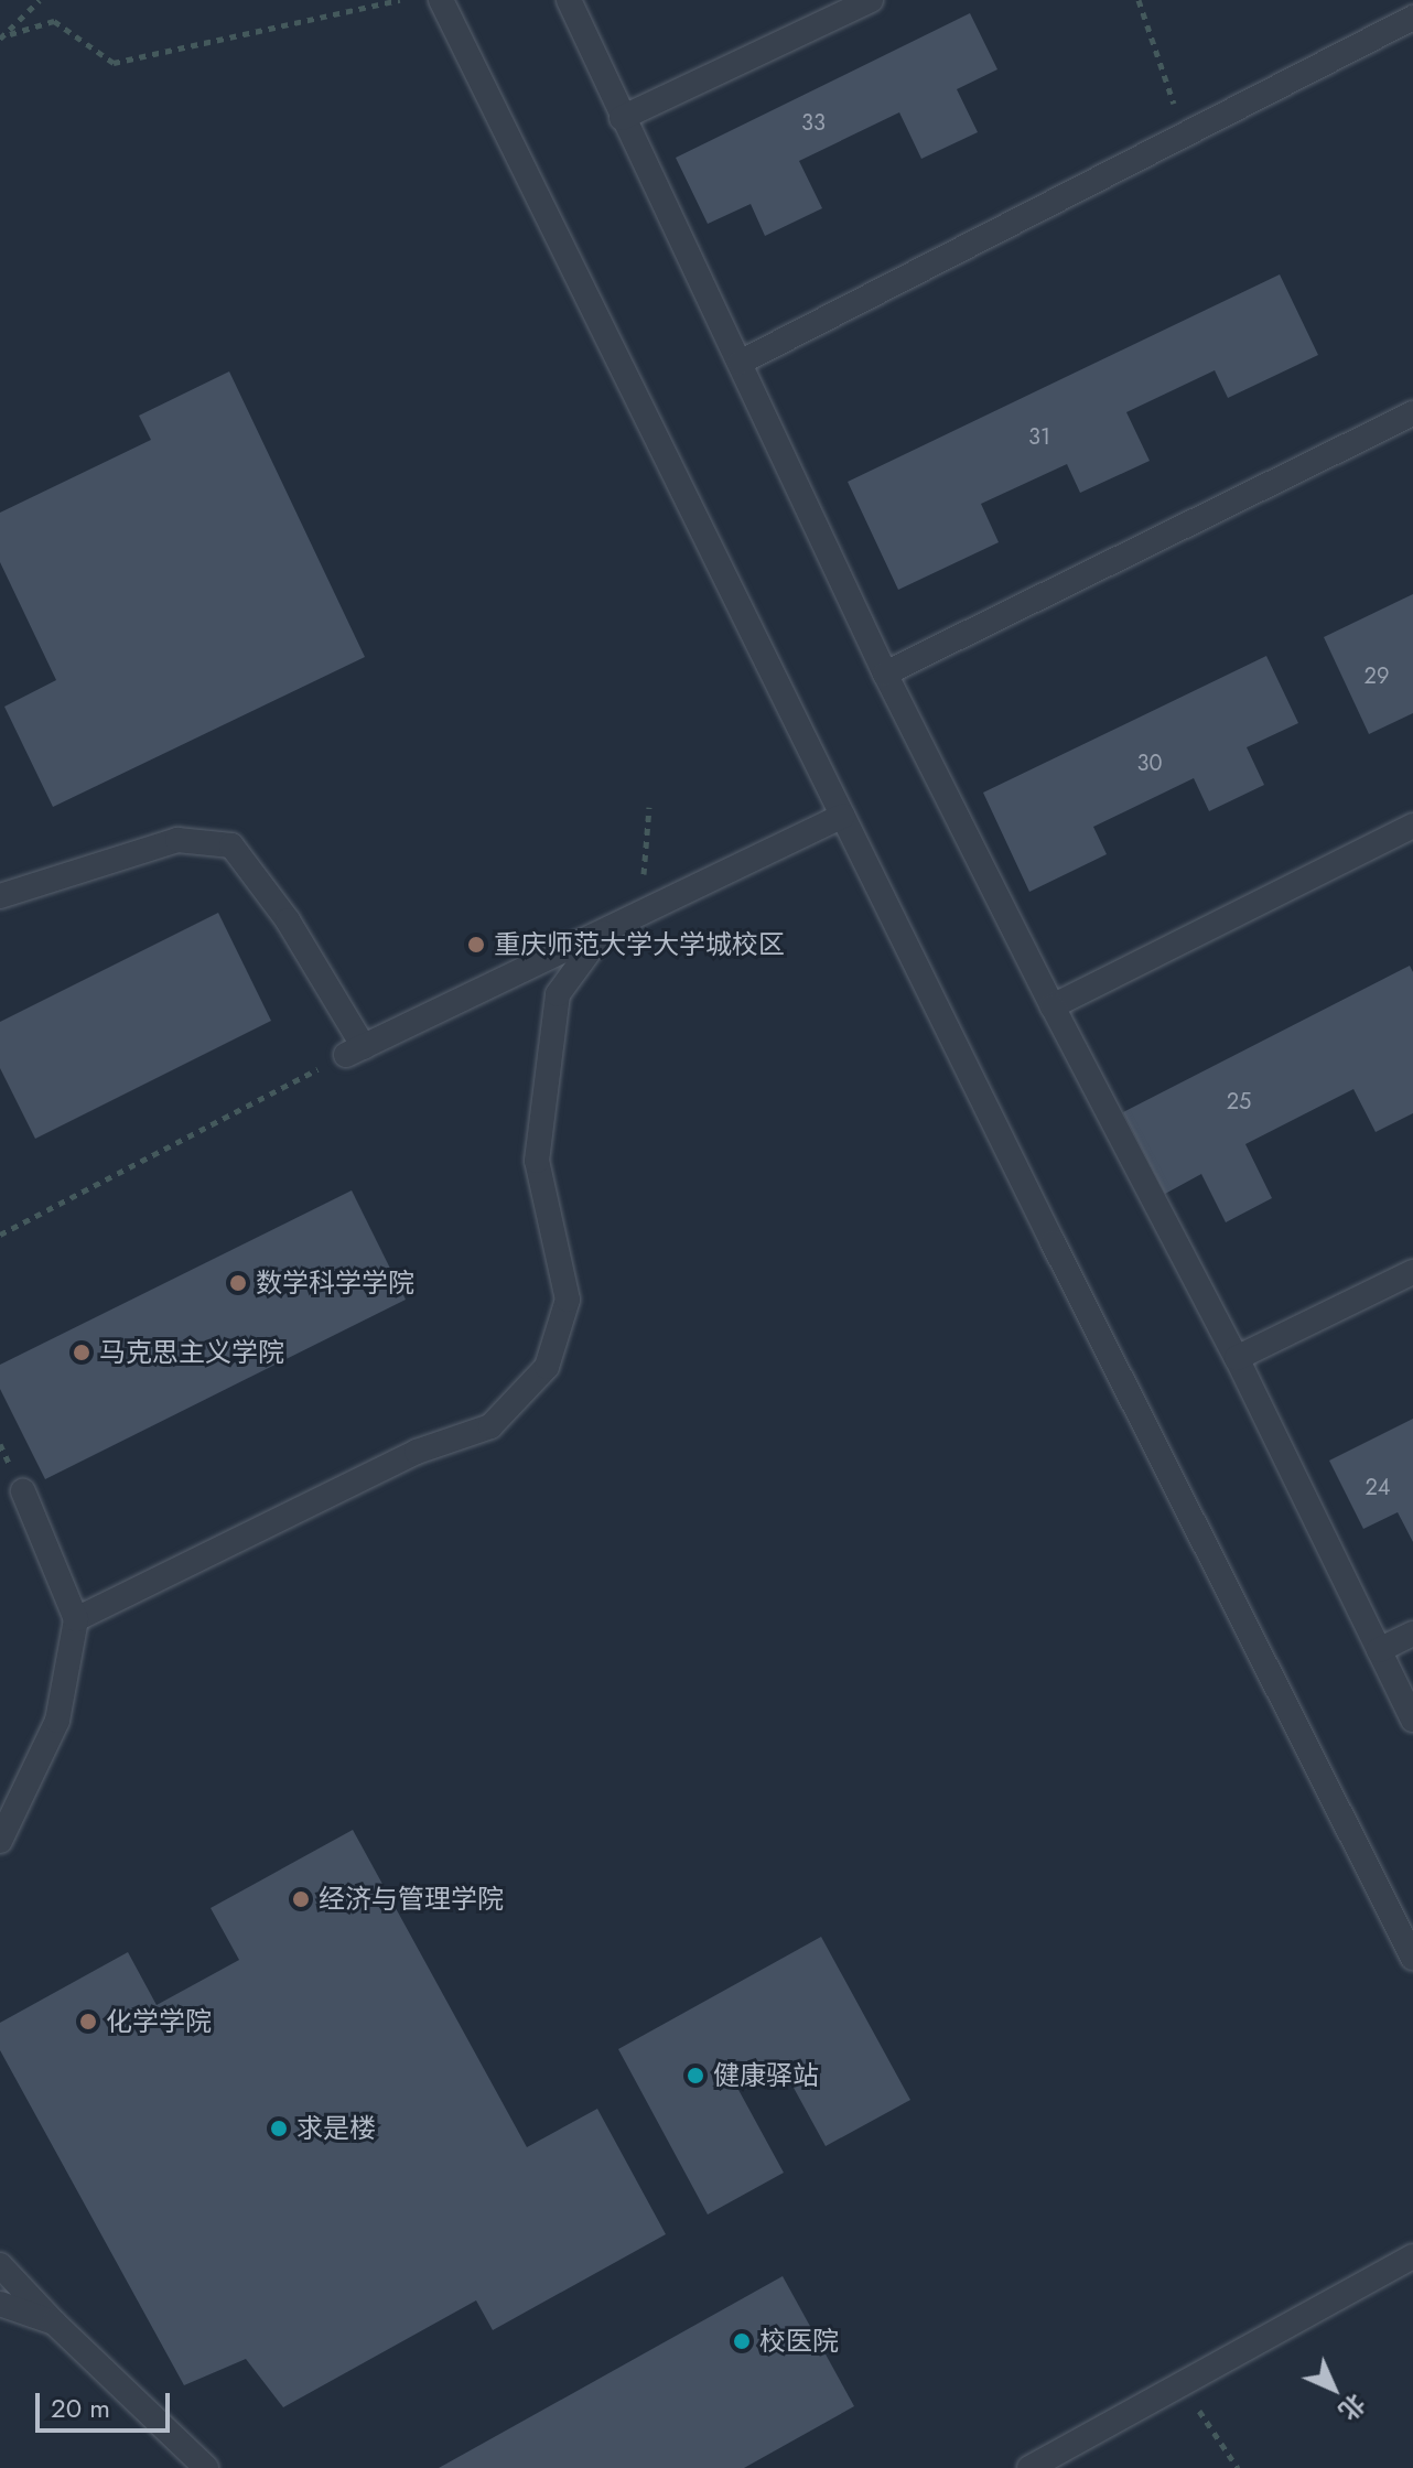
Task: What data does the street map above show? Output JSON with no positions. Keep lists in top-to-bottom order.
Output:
{
  "places": [
    "重庆师范大学大学城校区",
    "数学科学学院",
    "马克思主义学院",
    "经济与管理学院",
    "化学学院",
    "健康驿站",
    "求是楼",
    "校医院"
  ],
  "house_numbers": [
    "33",
    "31",
    "29",
    "30",
    "25",
    "24"
  ],
  "scale_bar": "20 m",
  "north": "bottom right"
}
